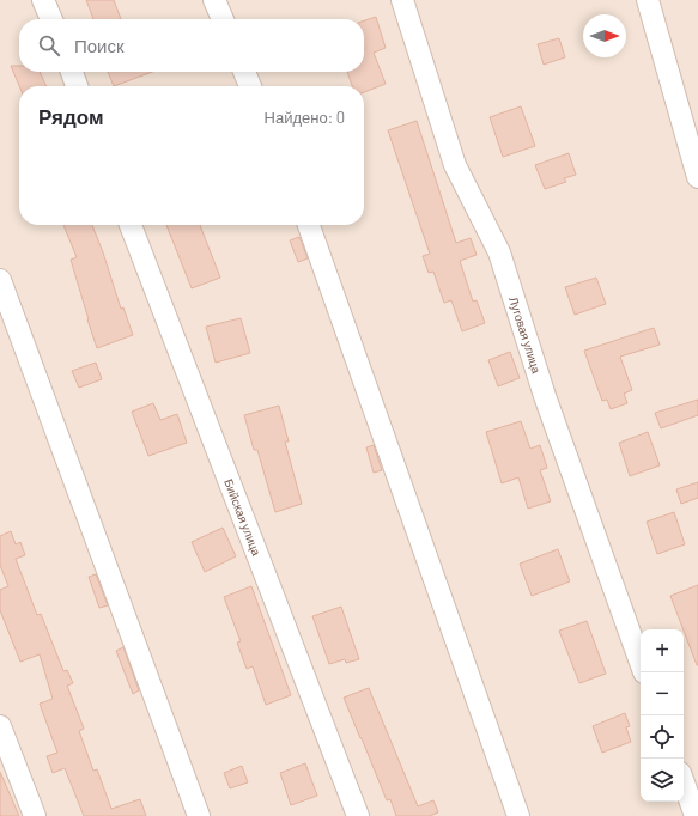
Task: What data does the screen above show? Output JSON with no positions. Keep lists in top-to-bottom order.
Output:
{
  "streets": {
    "street": ["Луговая улица", "Бийская улица"]
  },
  "north": "right",
  "page": {
    "search": "Поиск",
    "heading": ["Рядом", "Найдено: 0"],
    "map_buttons": ["+", "−"]
  }
}
